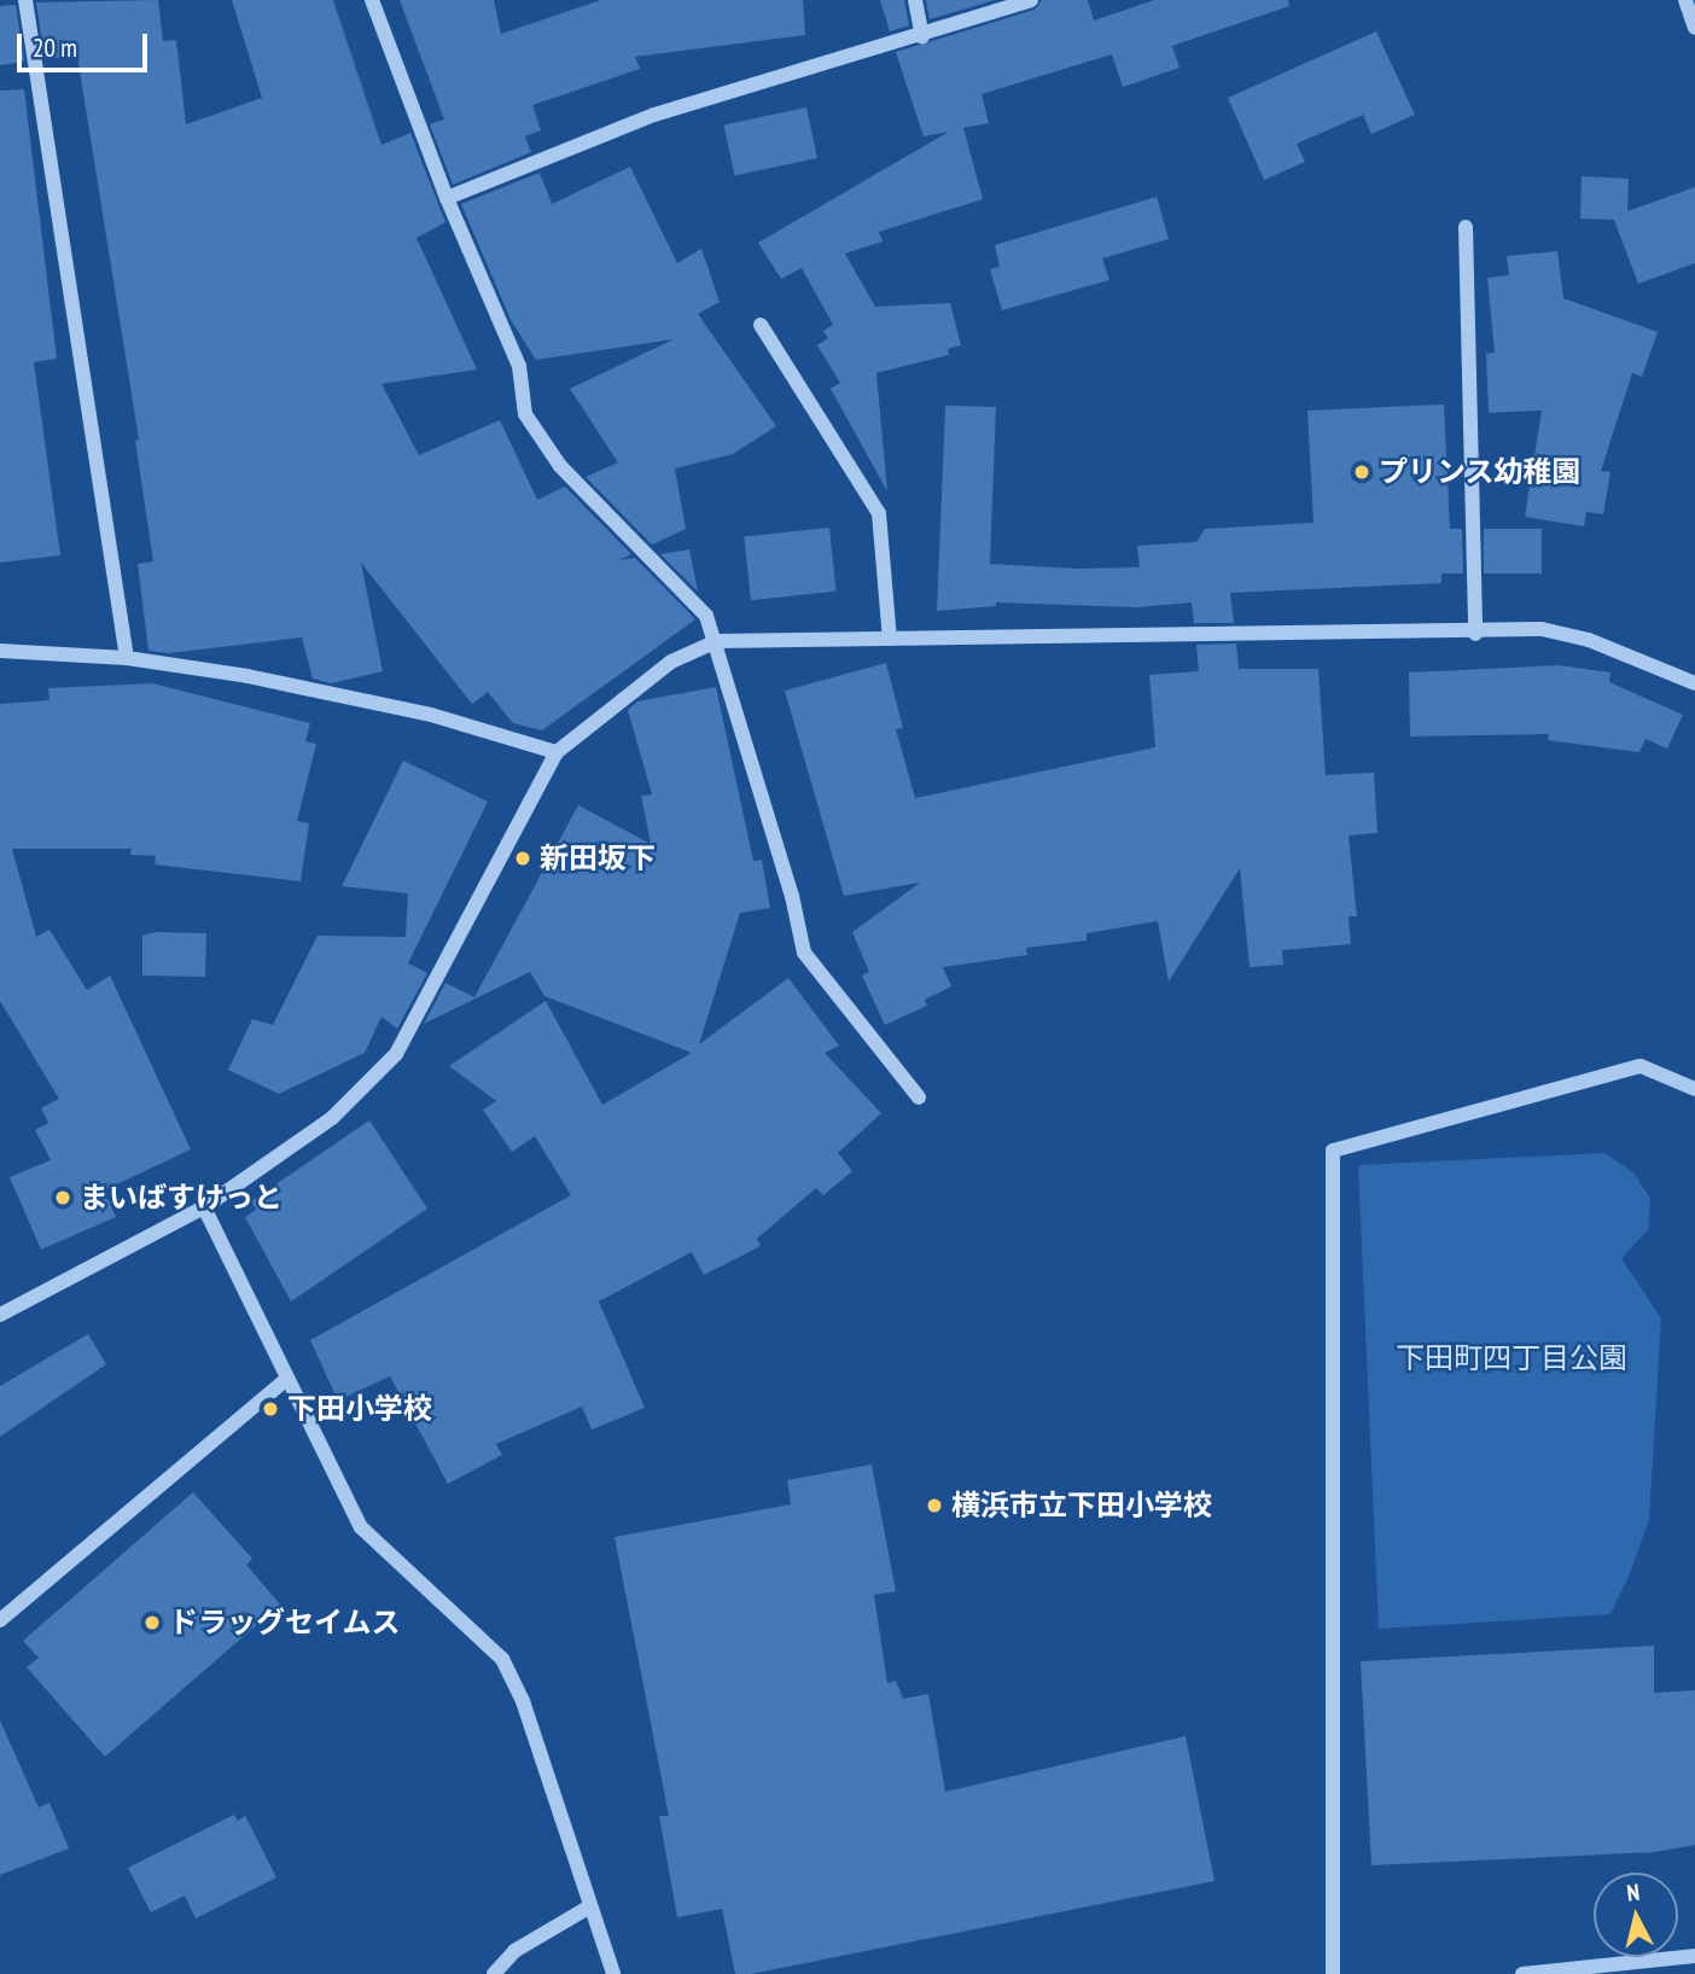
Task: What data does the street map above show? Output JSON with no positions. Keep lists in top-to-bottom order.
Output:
{
  "parks": ["下田町四丁目公園"],
  "places": [
    "プリンス幼稚園",
    "新田坂下",
    "まいばすけっと",
    "下田小学校",
    "横浜市立下田小学校",
    "ドラッグセイムス"
  ],
  "scale_bar": "20 m",
  "north": "top"
}
